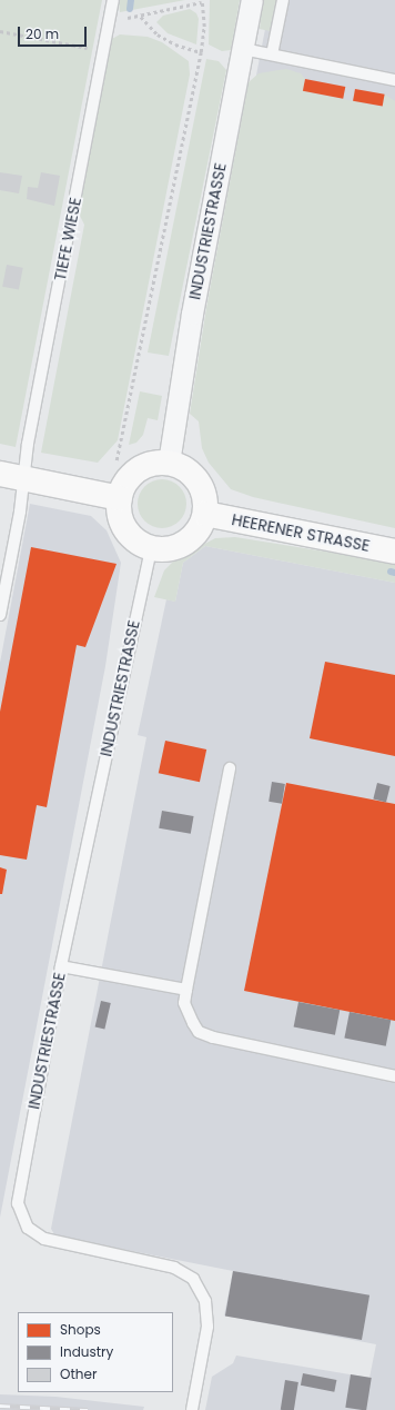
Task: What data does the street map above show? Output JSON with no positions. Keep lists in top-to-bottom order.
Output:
{
  "streets": {
    "main road": ["HEERENER STRASSE"],
    "street": ["INDUSTRIESTRASSE"],
    "lane": ["TIEFE WIESE"]
  },
  "crossings": [
    ["INDUSTRIESTRASSE", "HEERENER STRASSE"]
  ],
  "legend": ["Shops", "Industry", "Other"],
  "scale_bar": "20 m"
}
